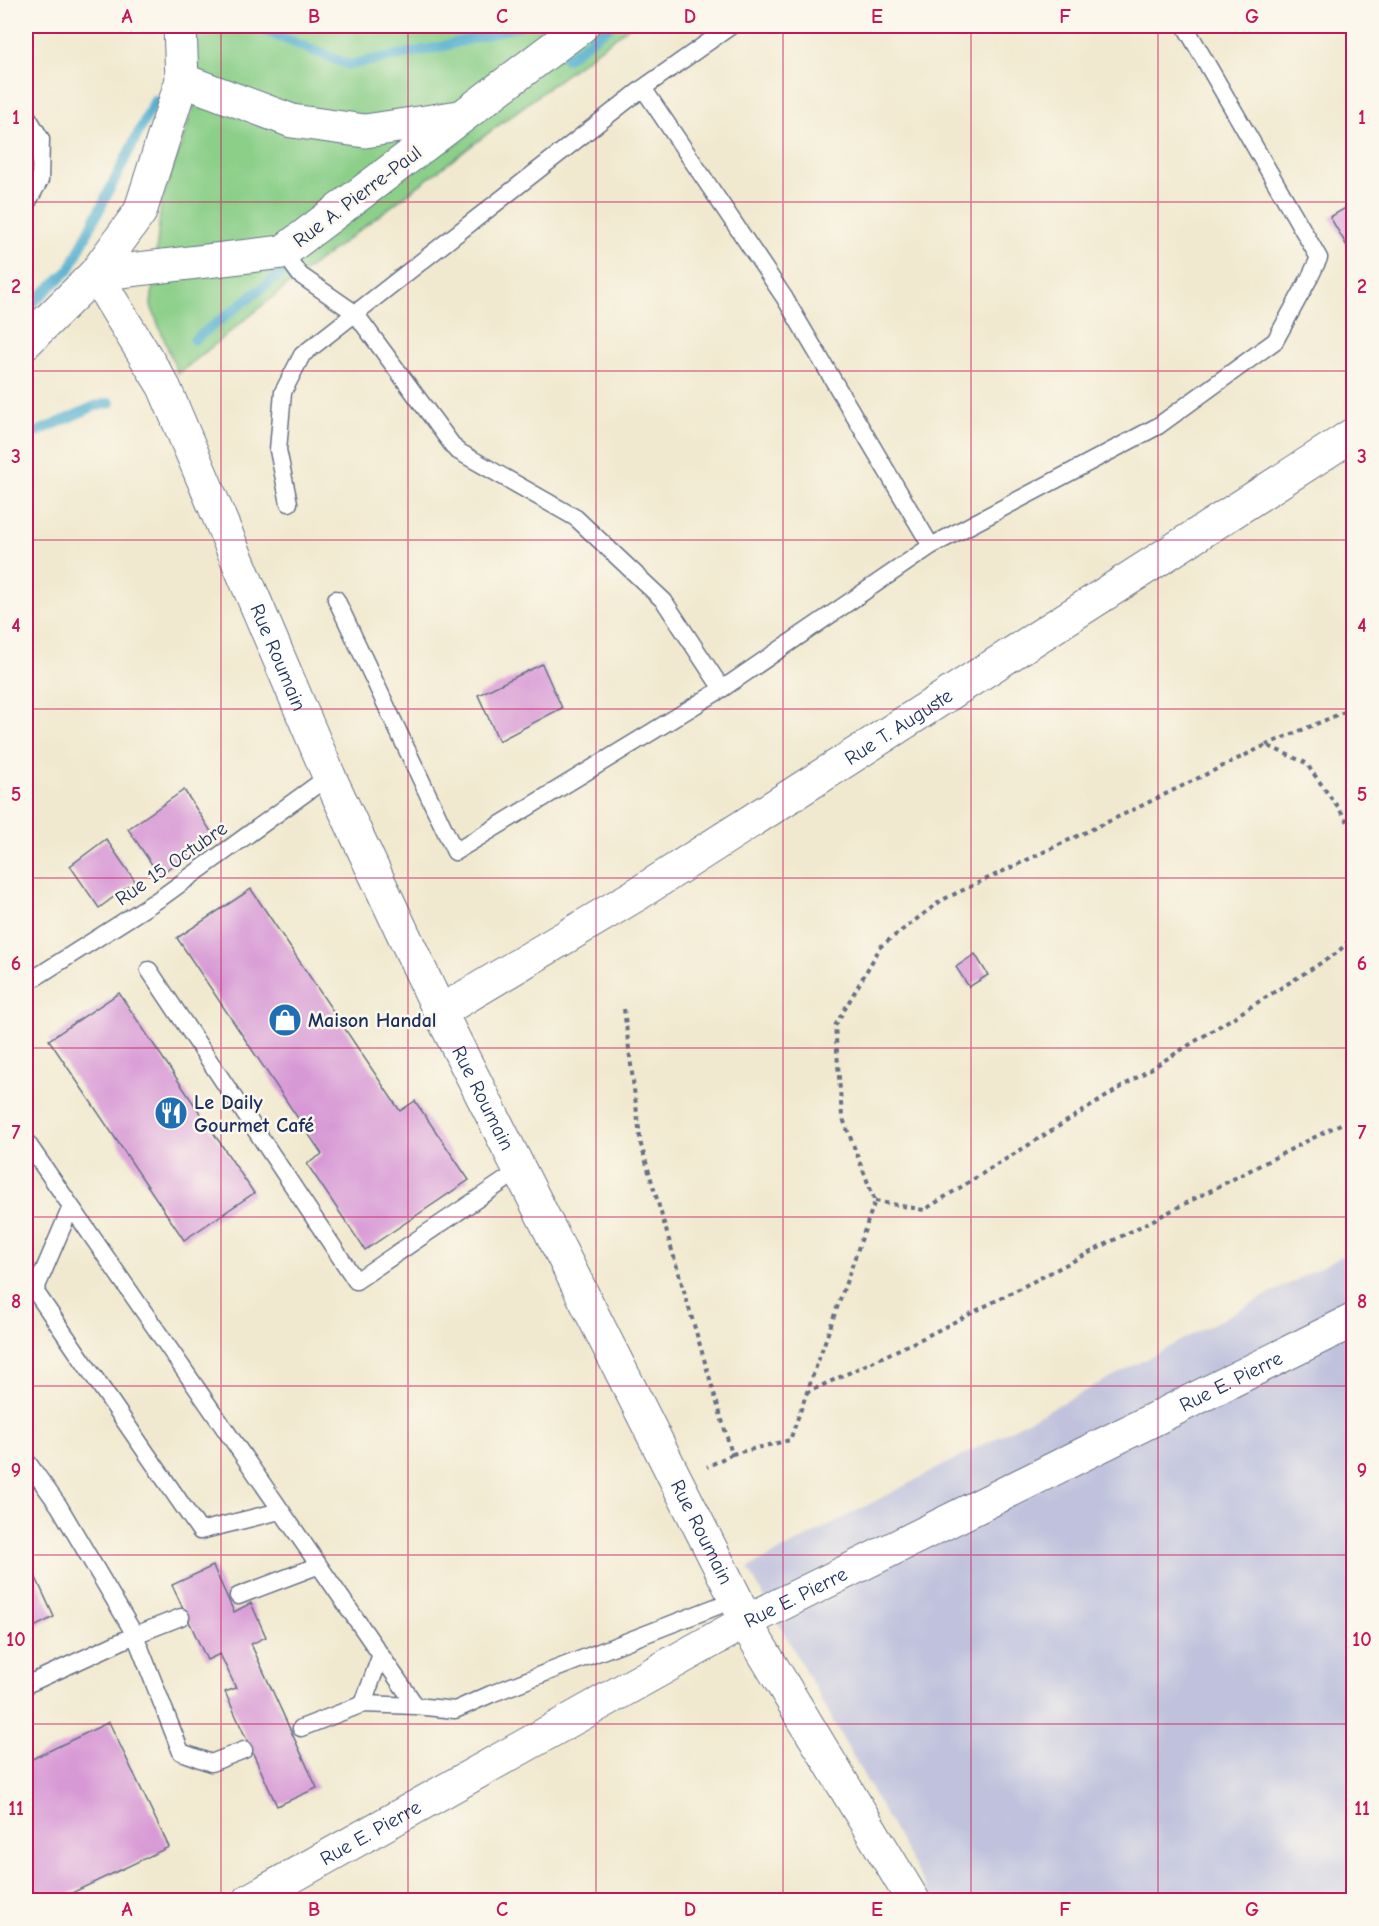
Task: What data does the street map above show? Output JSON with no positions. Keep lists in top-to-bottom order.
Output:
{
  "streets": {
    "street": [
      "Rue A. Pierre-Paul",
      "Rue Roumain",
      "Rue T. Auguste",
      "Rue E. Pierre"
    ],
    "lane": ["Rue 15 Octubre"]
  },
  "crossings": [
    ["Rue A. Pierre-Paul", "Rue Roumain"],
    ["Rue Roumain", "Rue T. Auguste"],
    ["Rue Roumain", "Rue 15 Octubre"],
    ["Rue Roumain", "Rue E. Pierre"]
  ],
  "places": {
    "shop": ["Maison Handal"],
    "restaurant": ["Le Daily Gourmet Café"]
  },
  "grid": {
    "columns": [
      "A",
      "B",
      "C",
      "D",
      "E",
      "F",
      "G"
    ],
    "rows": [
      "1",
      "2",
      "3",
      "4",
      "5",
      "6",
      "7",
      "8",
      "9",
      "10",
      "11"
    ]
  }
}
